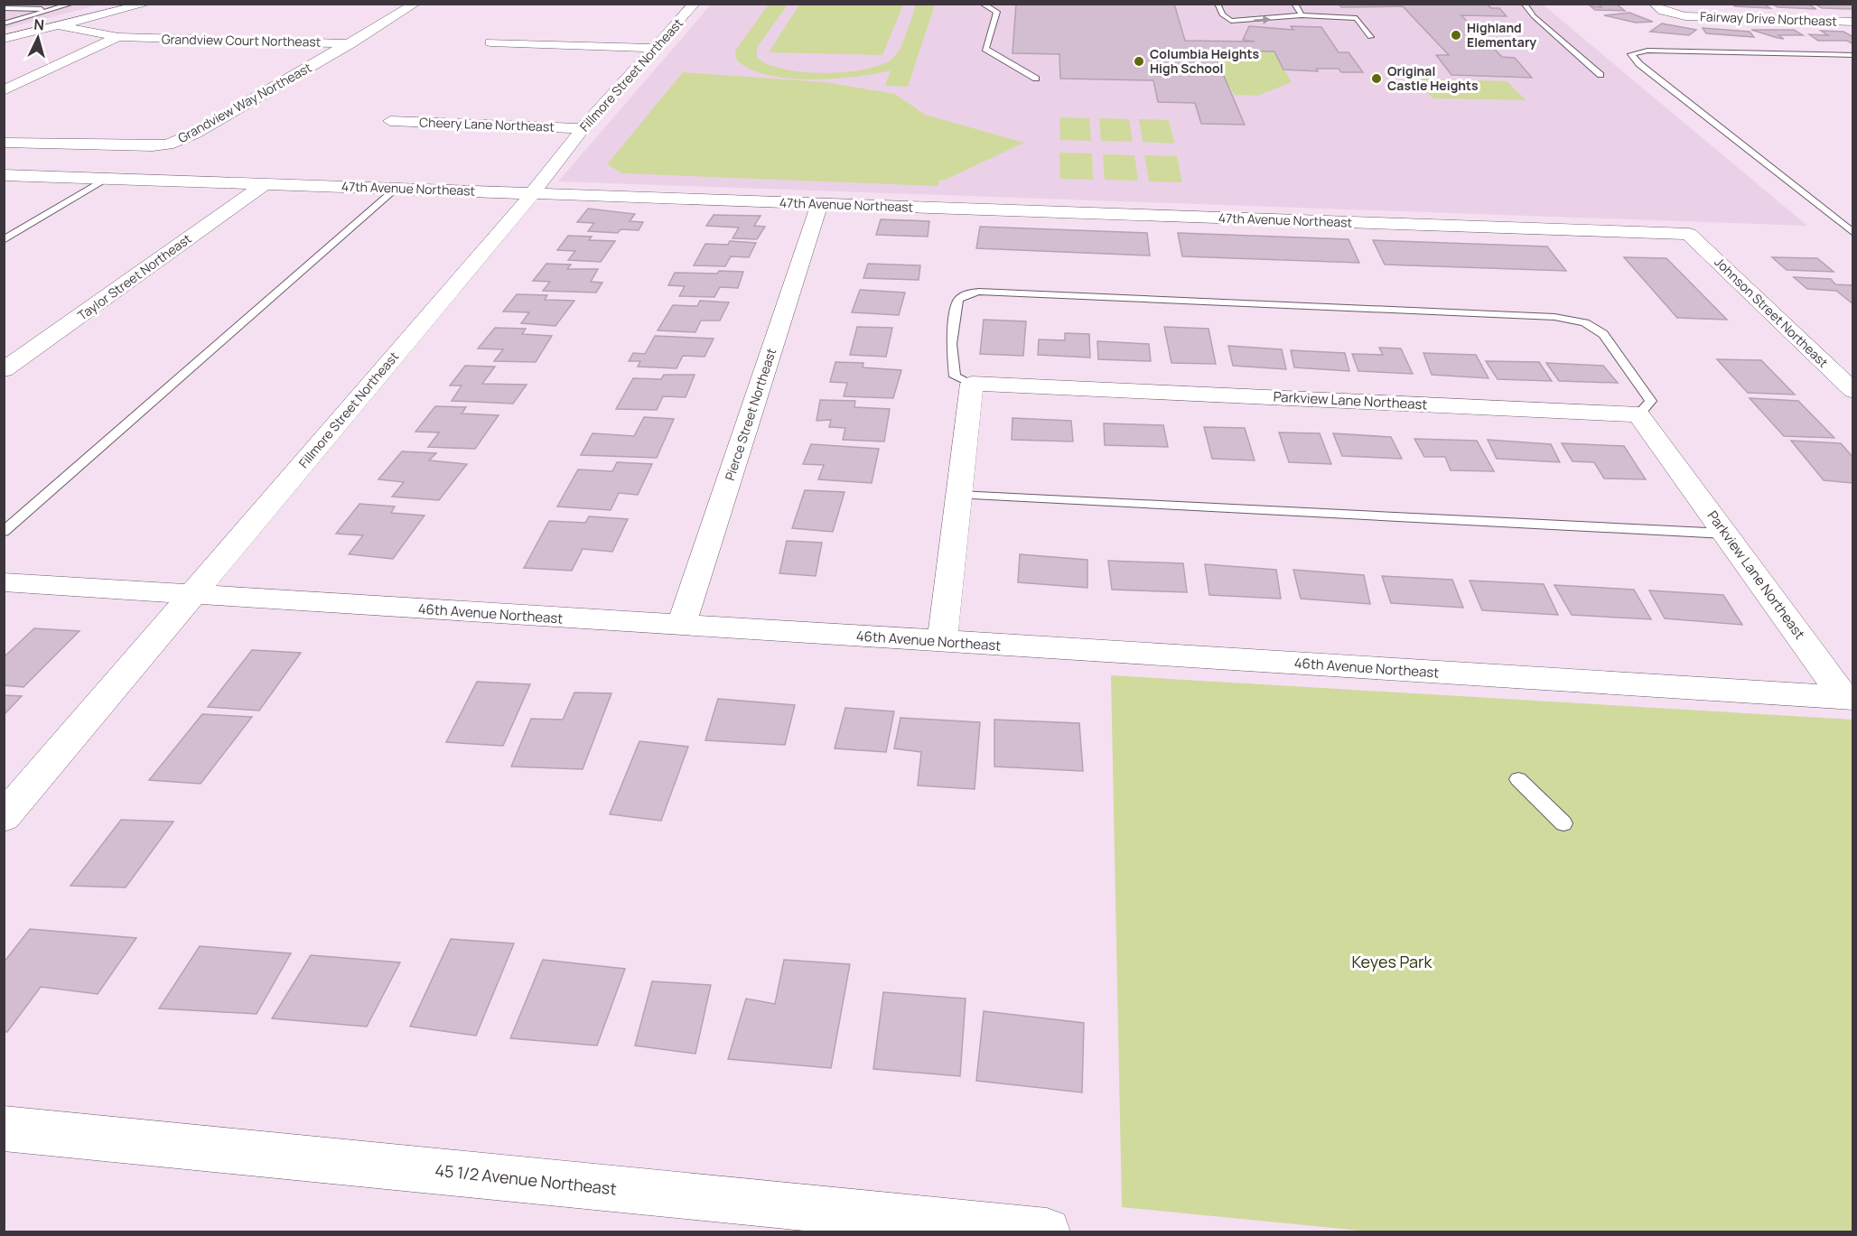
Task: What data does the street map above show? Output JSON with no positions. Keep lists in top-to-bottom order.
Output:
{
  "streets": {
    "street": [
      "Fairway Drive Northeast",
      "Grandview Court Northeast",
      "Fillmore Street Northeast",
      "Grandview Way Northeast",
      "Cheery Lane Northeast",
      "47th Avenue Northeast",
      "Taylor Street Northeast",
      "Johnson Street Northeast",
      "Parkview Lane Northeast",
      "Pierce Street Northeast",
      "46th Avenue Northeast",
      "45 1/2 Avenue Northeast"
    ]
  },
  "crossings": [
    ["Grandview Court Northeast", "Grandview Way Northeast"],
    ["Fillmore Street Northeast", "Cheery Lane Northeast"],
    ["Fillmore Street Northeast", "47th Avenue Northeast"],
    ["Fillmore Street Northeast", "46th Avenue Northeast"],
    ["47th Avenue Northeast", "Taylor Street Northeast"],
    ["47th Avenue Northeast", "Johnson Street Northeast"],
    ["47th Avenue Northeast", "Pierce Street Northeast"],
    ["Parkview Lane Northeast", "46th Avenue Northeast"],
    ["Pierce Street Northeast", "46th Avenue Northeast"]
  ],
  "parks": ["Keyes Park"],
  "places": ["Highland Elementary", "Columbia Heights High School", "Original Castle Heights"],
  "north": "top"
}
